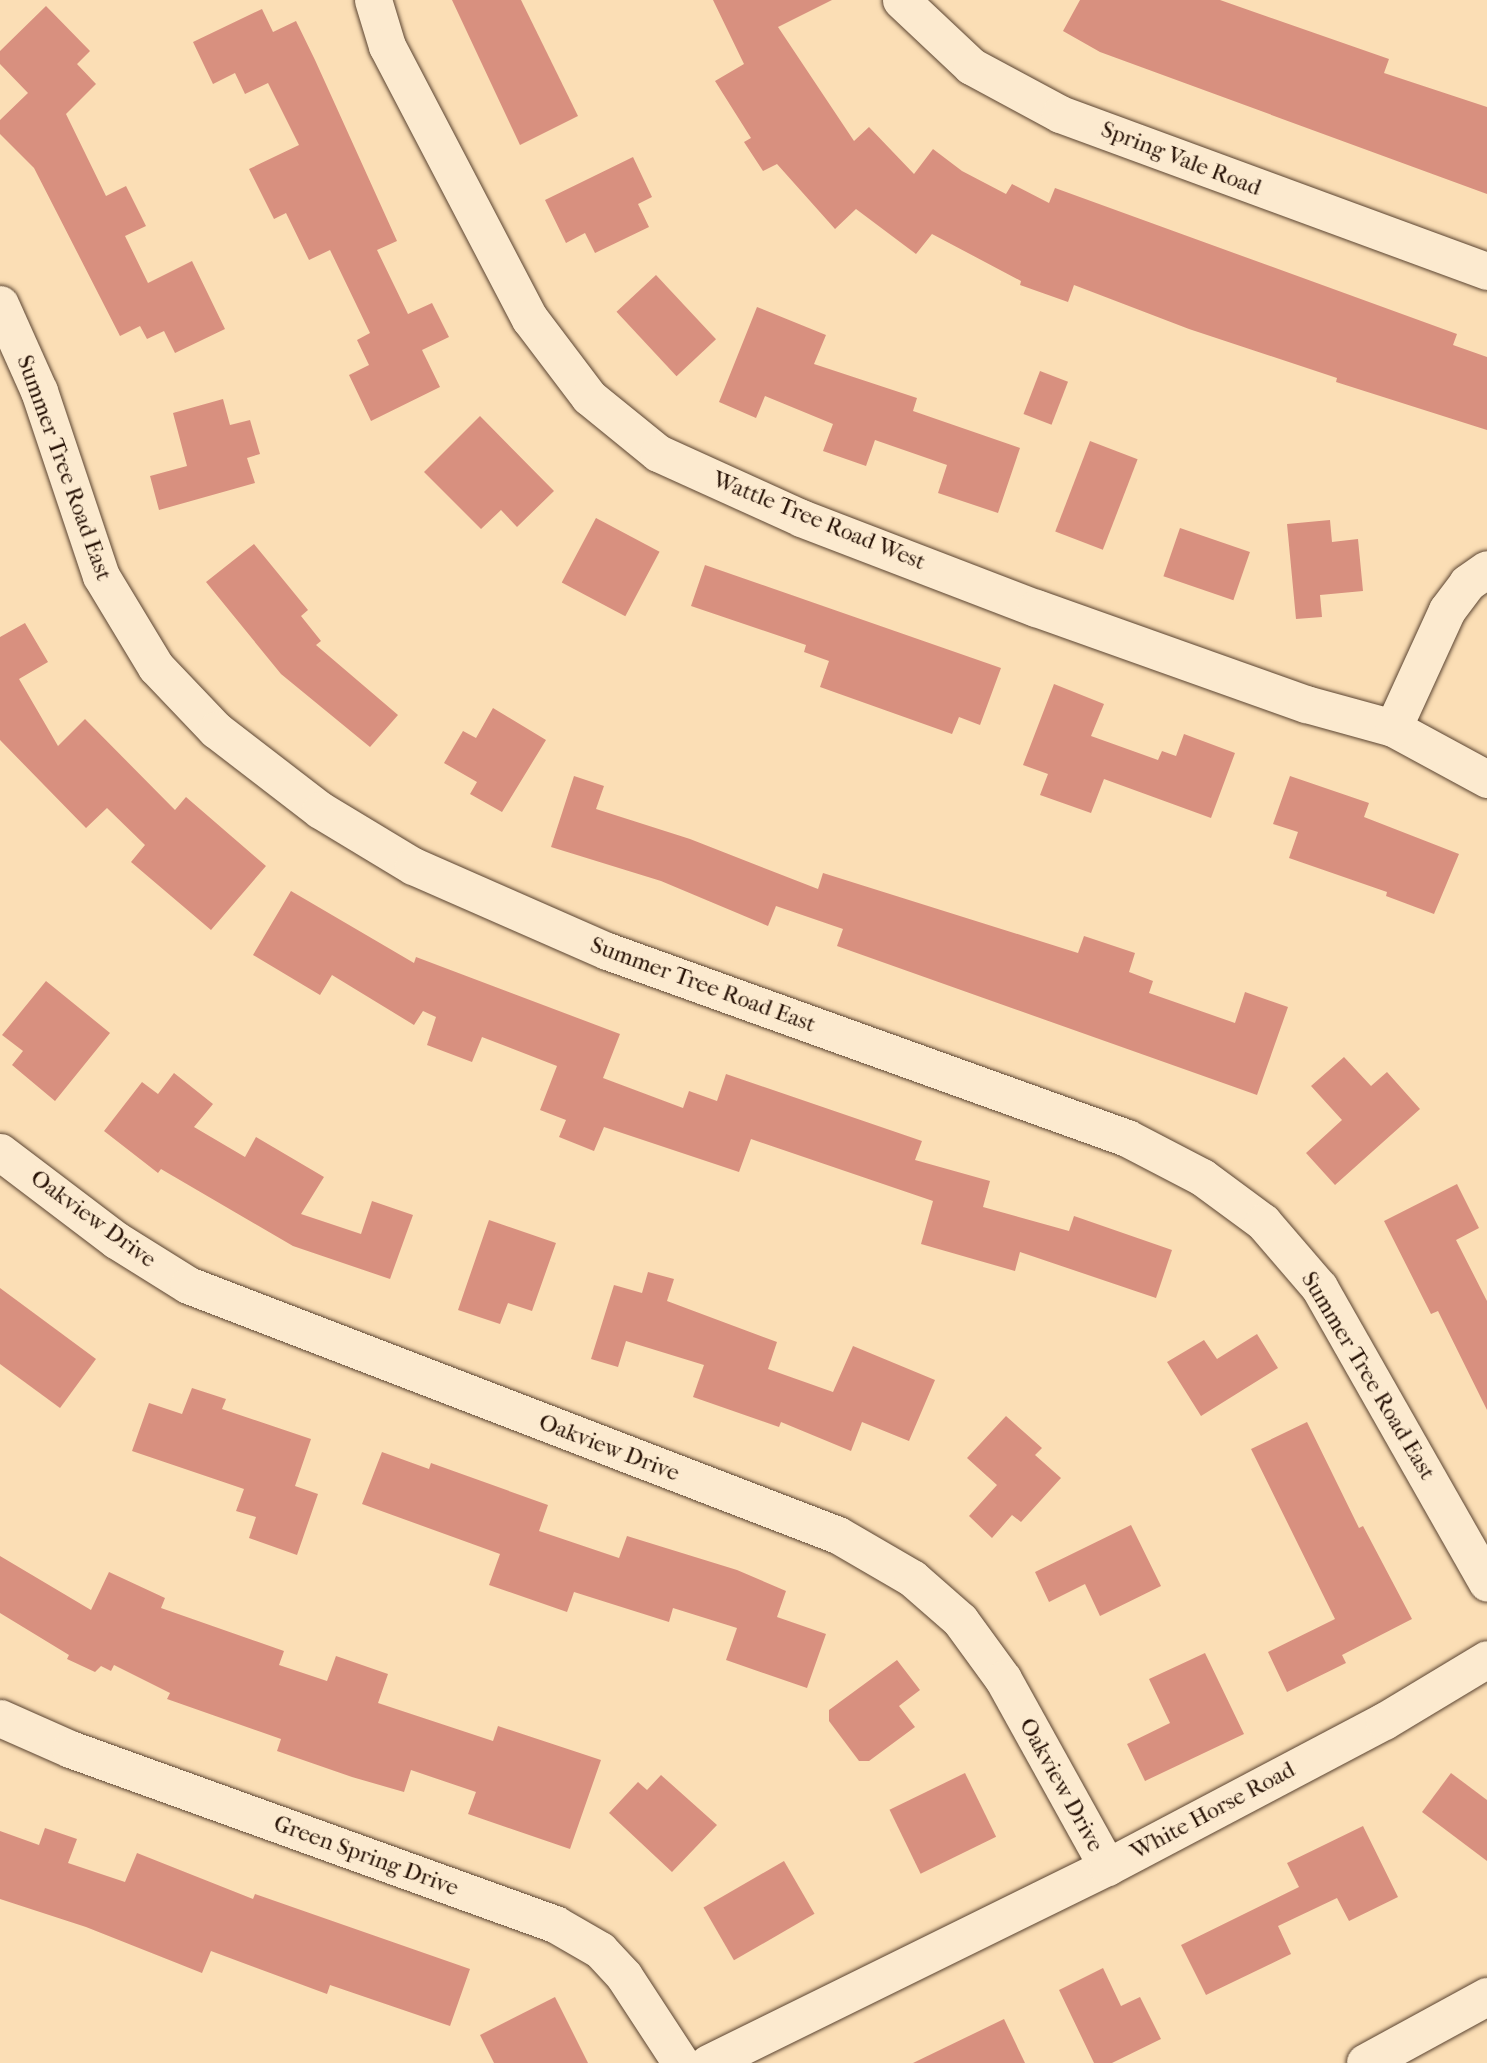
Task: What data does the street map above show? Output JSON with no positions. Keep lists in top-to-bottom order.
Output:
{
  "streets": {
    "street": [
      "Spring Vale Road",
      "Summer Tree Road East",
      "Wattle Tree Road West",
      "Oakview Drive",
      "White Horse Road",
      "Green Spring Drive"
    ]
  },
  "crossings": [
    ["Oakview Drive", "White Horse Road"]
  ]
}
